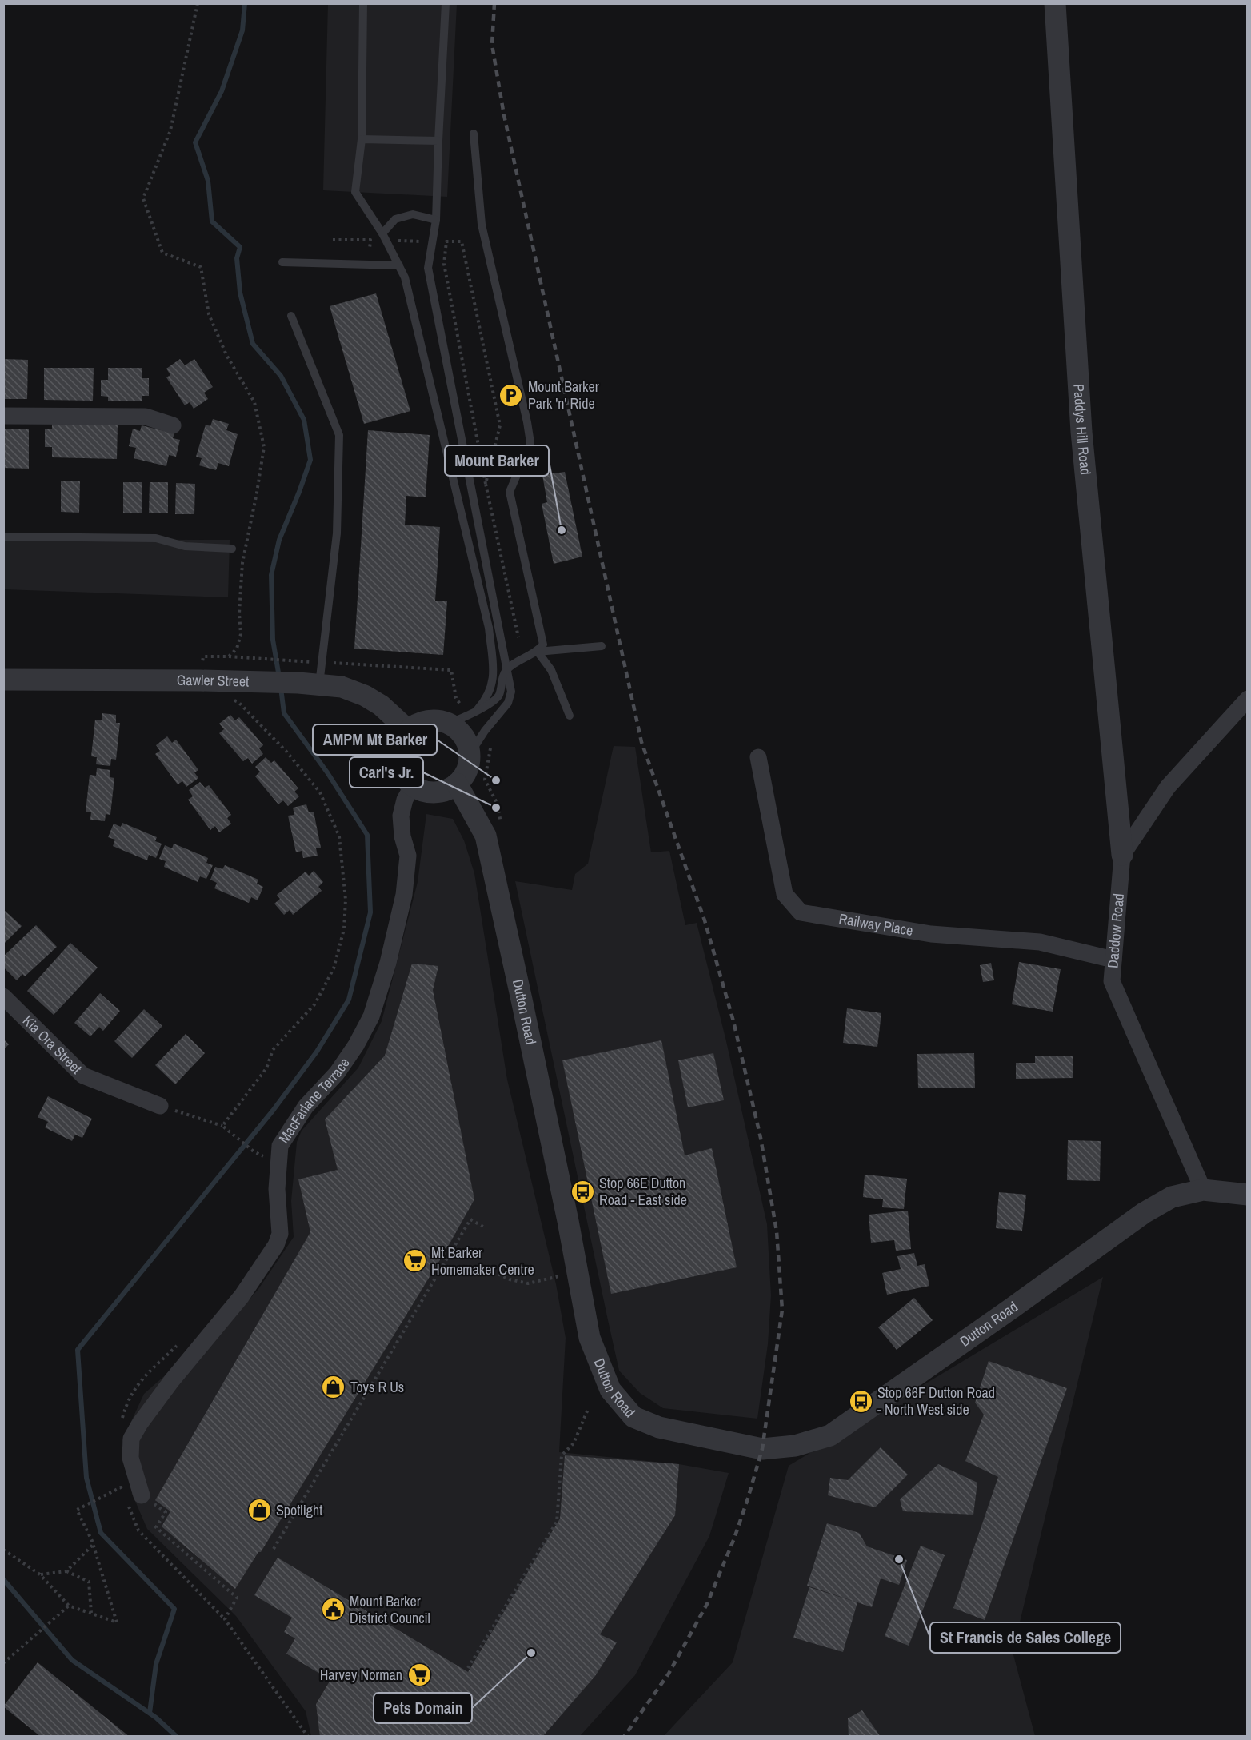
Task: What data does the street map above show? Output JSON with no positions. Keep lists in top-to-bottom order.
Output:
{
  "streets": {
    "street": [
      "Paddys Hill Road",
      "Gawler Street",
      "Railway Place",
      "Daddow Road",
      "Dutton Road",
      "Kia Ora Street",
      "MacFarlane Terrace"
    ]
  },
  "crossings": [
    ["Paddys Hill Road", "Daddow Road"],
    ["Gawler Street", "Dutton Road"],
    ["Gawler Street", "MacFarlane Terrace"],
    ["Railway Place", "Daddow Road"],
    ["Daddow Road", "Dutton Road"],
    ["Dutton Road", "MacFarlane Terrace"]
  ],
  "places": {
    "parking": ["Mount Barker Park 'n' Ride"],
    "other": [
      "Mount Barker",
      "AMPM Mt Barker",
      "Carl's Jr.",
      "St Francis de Sales College",
      "Pets Domain"
    ],
    "bus stop": ["Stop 66E Dutton Road - East side", "Stop 66F Dutton Road - North West side"],
    "supermarket": ["Mt Barker Homemaker Centre", "Harvey Norman"],
    "shop": ["Toys R Us", "Spotlight"],
    "public building": ["Mount Barker District Council"]
  }
}
